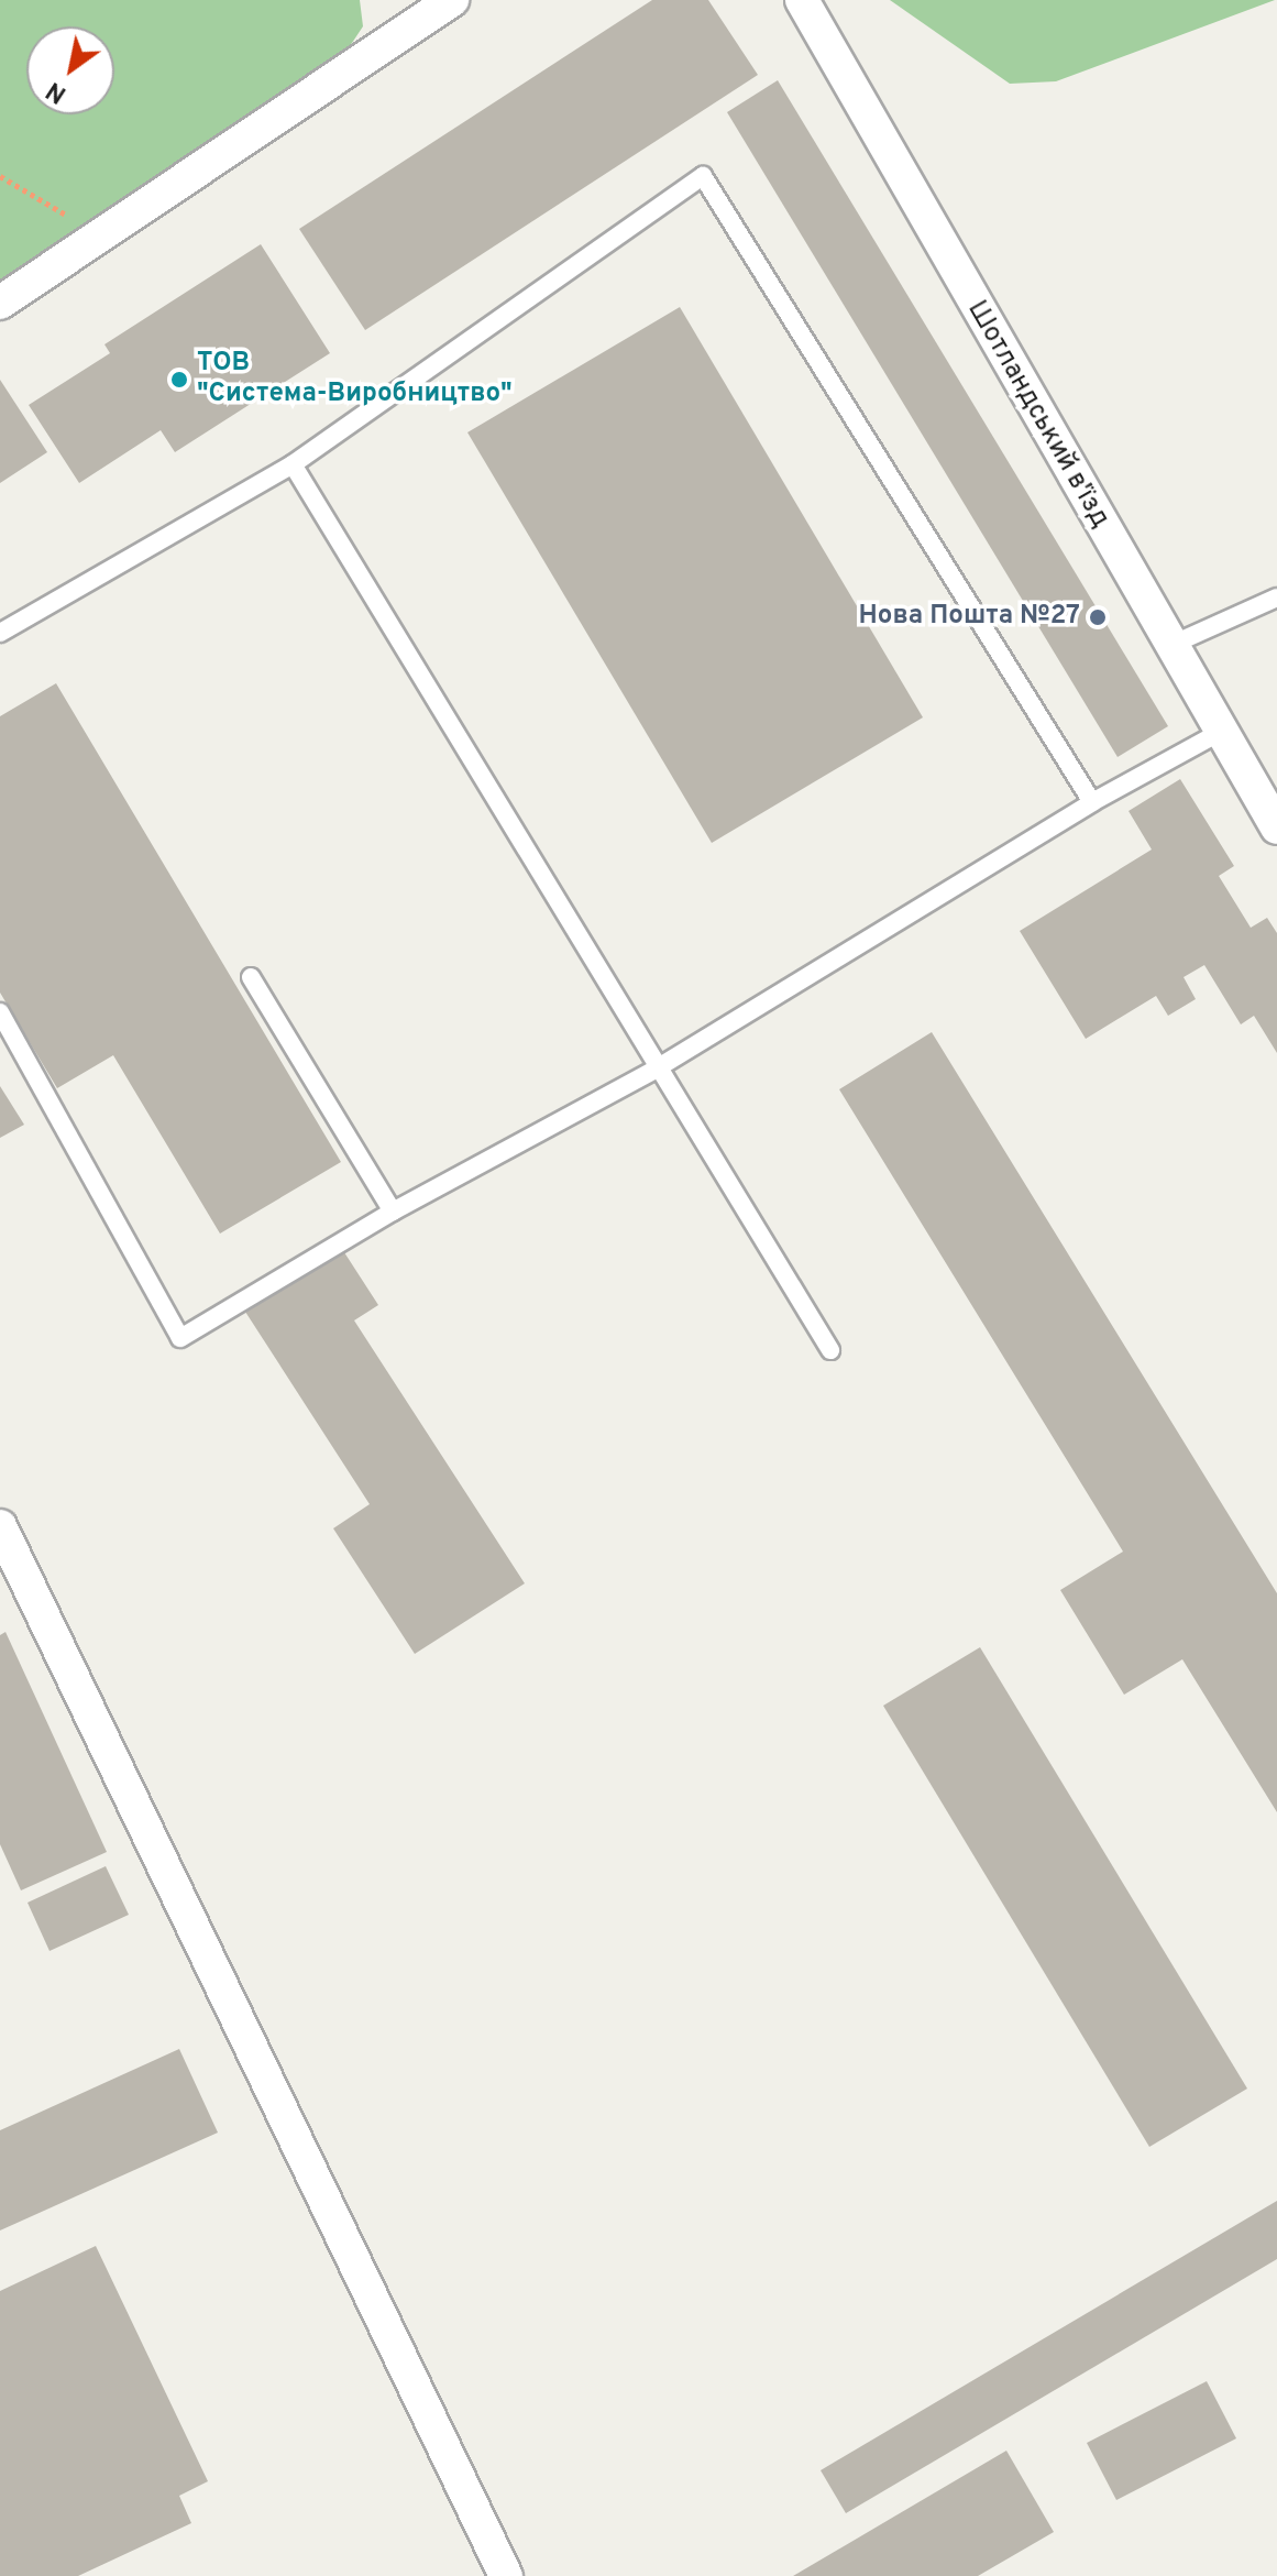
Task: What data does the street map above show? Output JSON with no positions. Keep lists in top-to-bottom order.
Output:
{
  "streets": {
    "street": ["Шотландський в'їзд"]
  },
  "places": ["ТОВ \"Система-Виробництво\"", "Нова Пошта №27"],
  "north": "bottom left"
}
